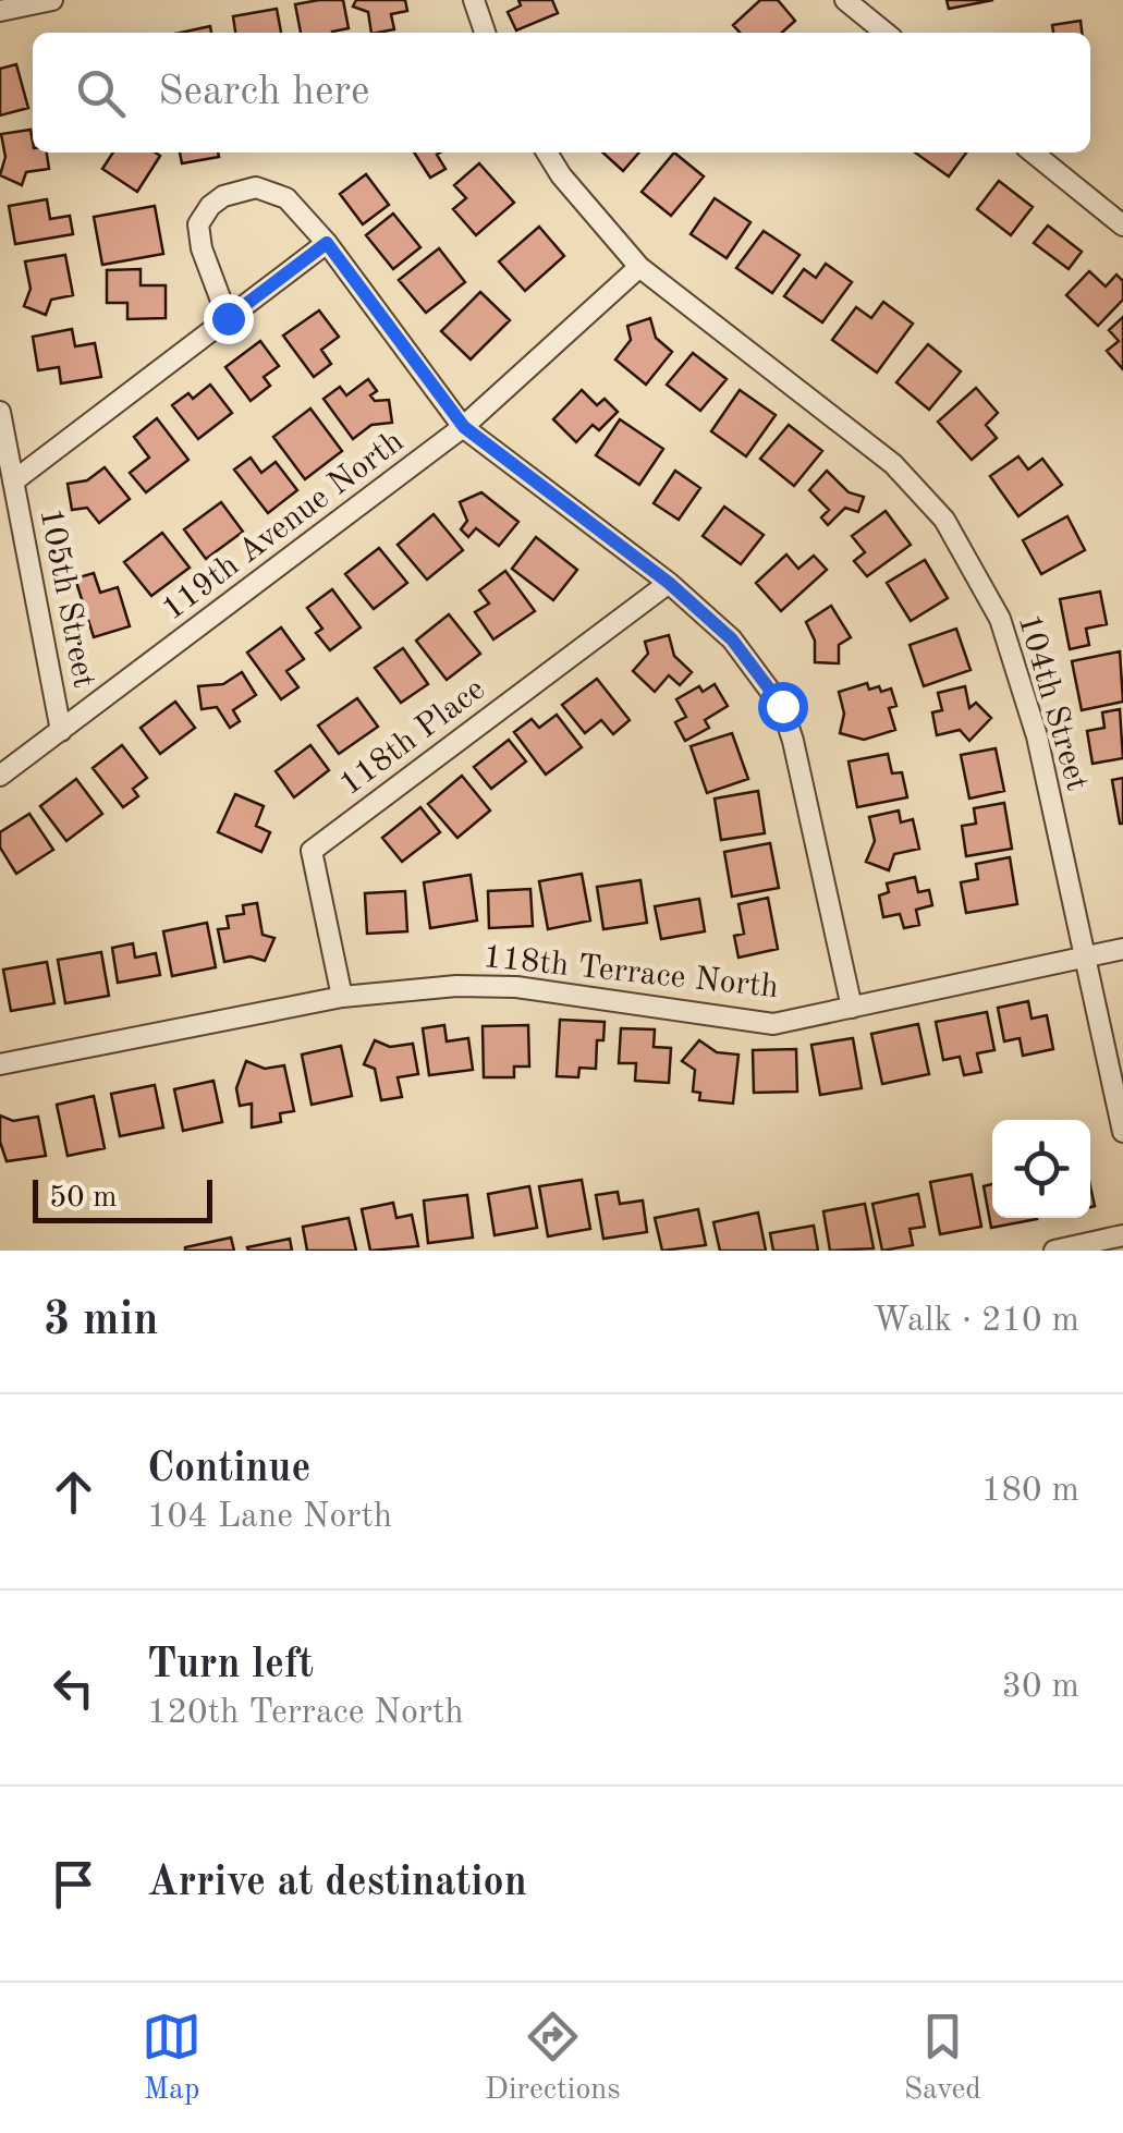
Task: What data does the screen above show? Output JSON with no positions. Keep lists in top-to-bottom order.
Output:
{
  "streets": {
    "street": [
      "119th Avenue North",
      "105th Street",
      "104th Street",
      "118th Place",
      "118th Terrace North"
    ]
  },
  "crossings": [
    ["119th Avenue North", "105th Street"],
    ["119th Avenue North", "104th Street"],
    ["104th Street", "118th Terrace North"],
    ["118th Place", "118th Terrace North"]
  ],
  "scale_bar": "50 m",
  "page": {
    "search": "Search here",
    "scale": "50 m",
    "heading": ["3 min", "Walk · 210 m"],
    "list": [
      ["Continue", "104 Lane North", "180 m"],
      ["Turn left", "120th Terrace North", "30 m"],
      "Arrive at destination"
    ],
    "nav": ["Map", "Directions", "Saved"]
  }
}
